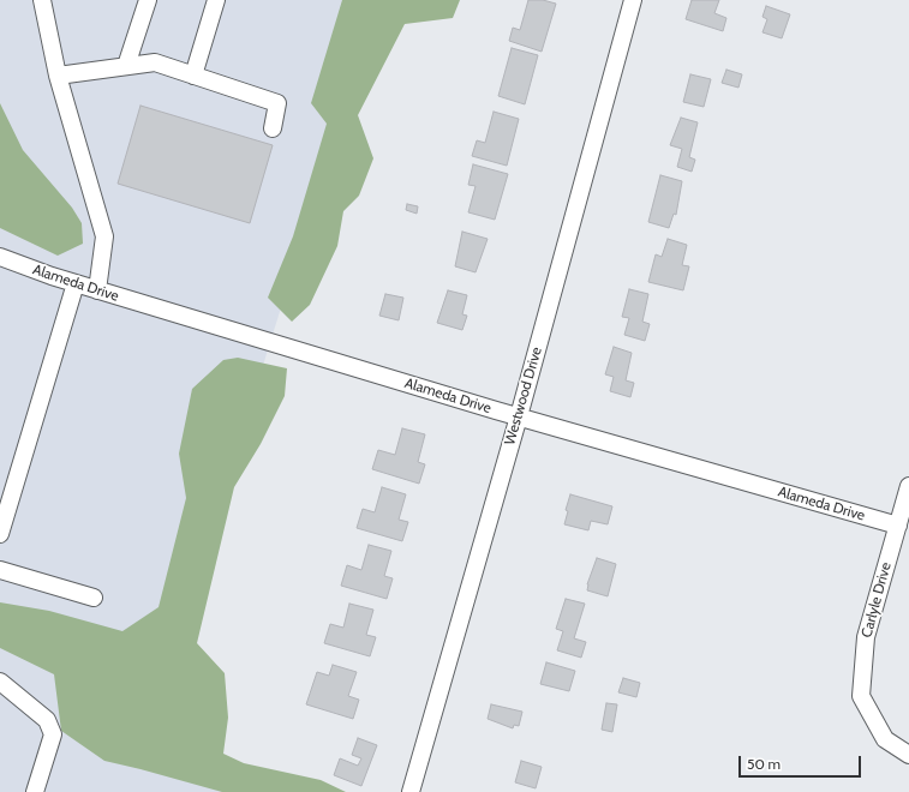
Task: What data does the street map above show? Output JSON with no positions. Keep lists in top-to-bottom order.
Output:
{
  "streets": {
    "street": ["Alameda Drive", "Westwood Drive", "Carlyle Drive"]
  },
  "crossings": [
    ["Alameda Drive", "Westwood Drive"],
    ["Alameda Drive", "Carlyle Drive"]
  ],
  "scale_bar": "50 m"
}
